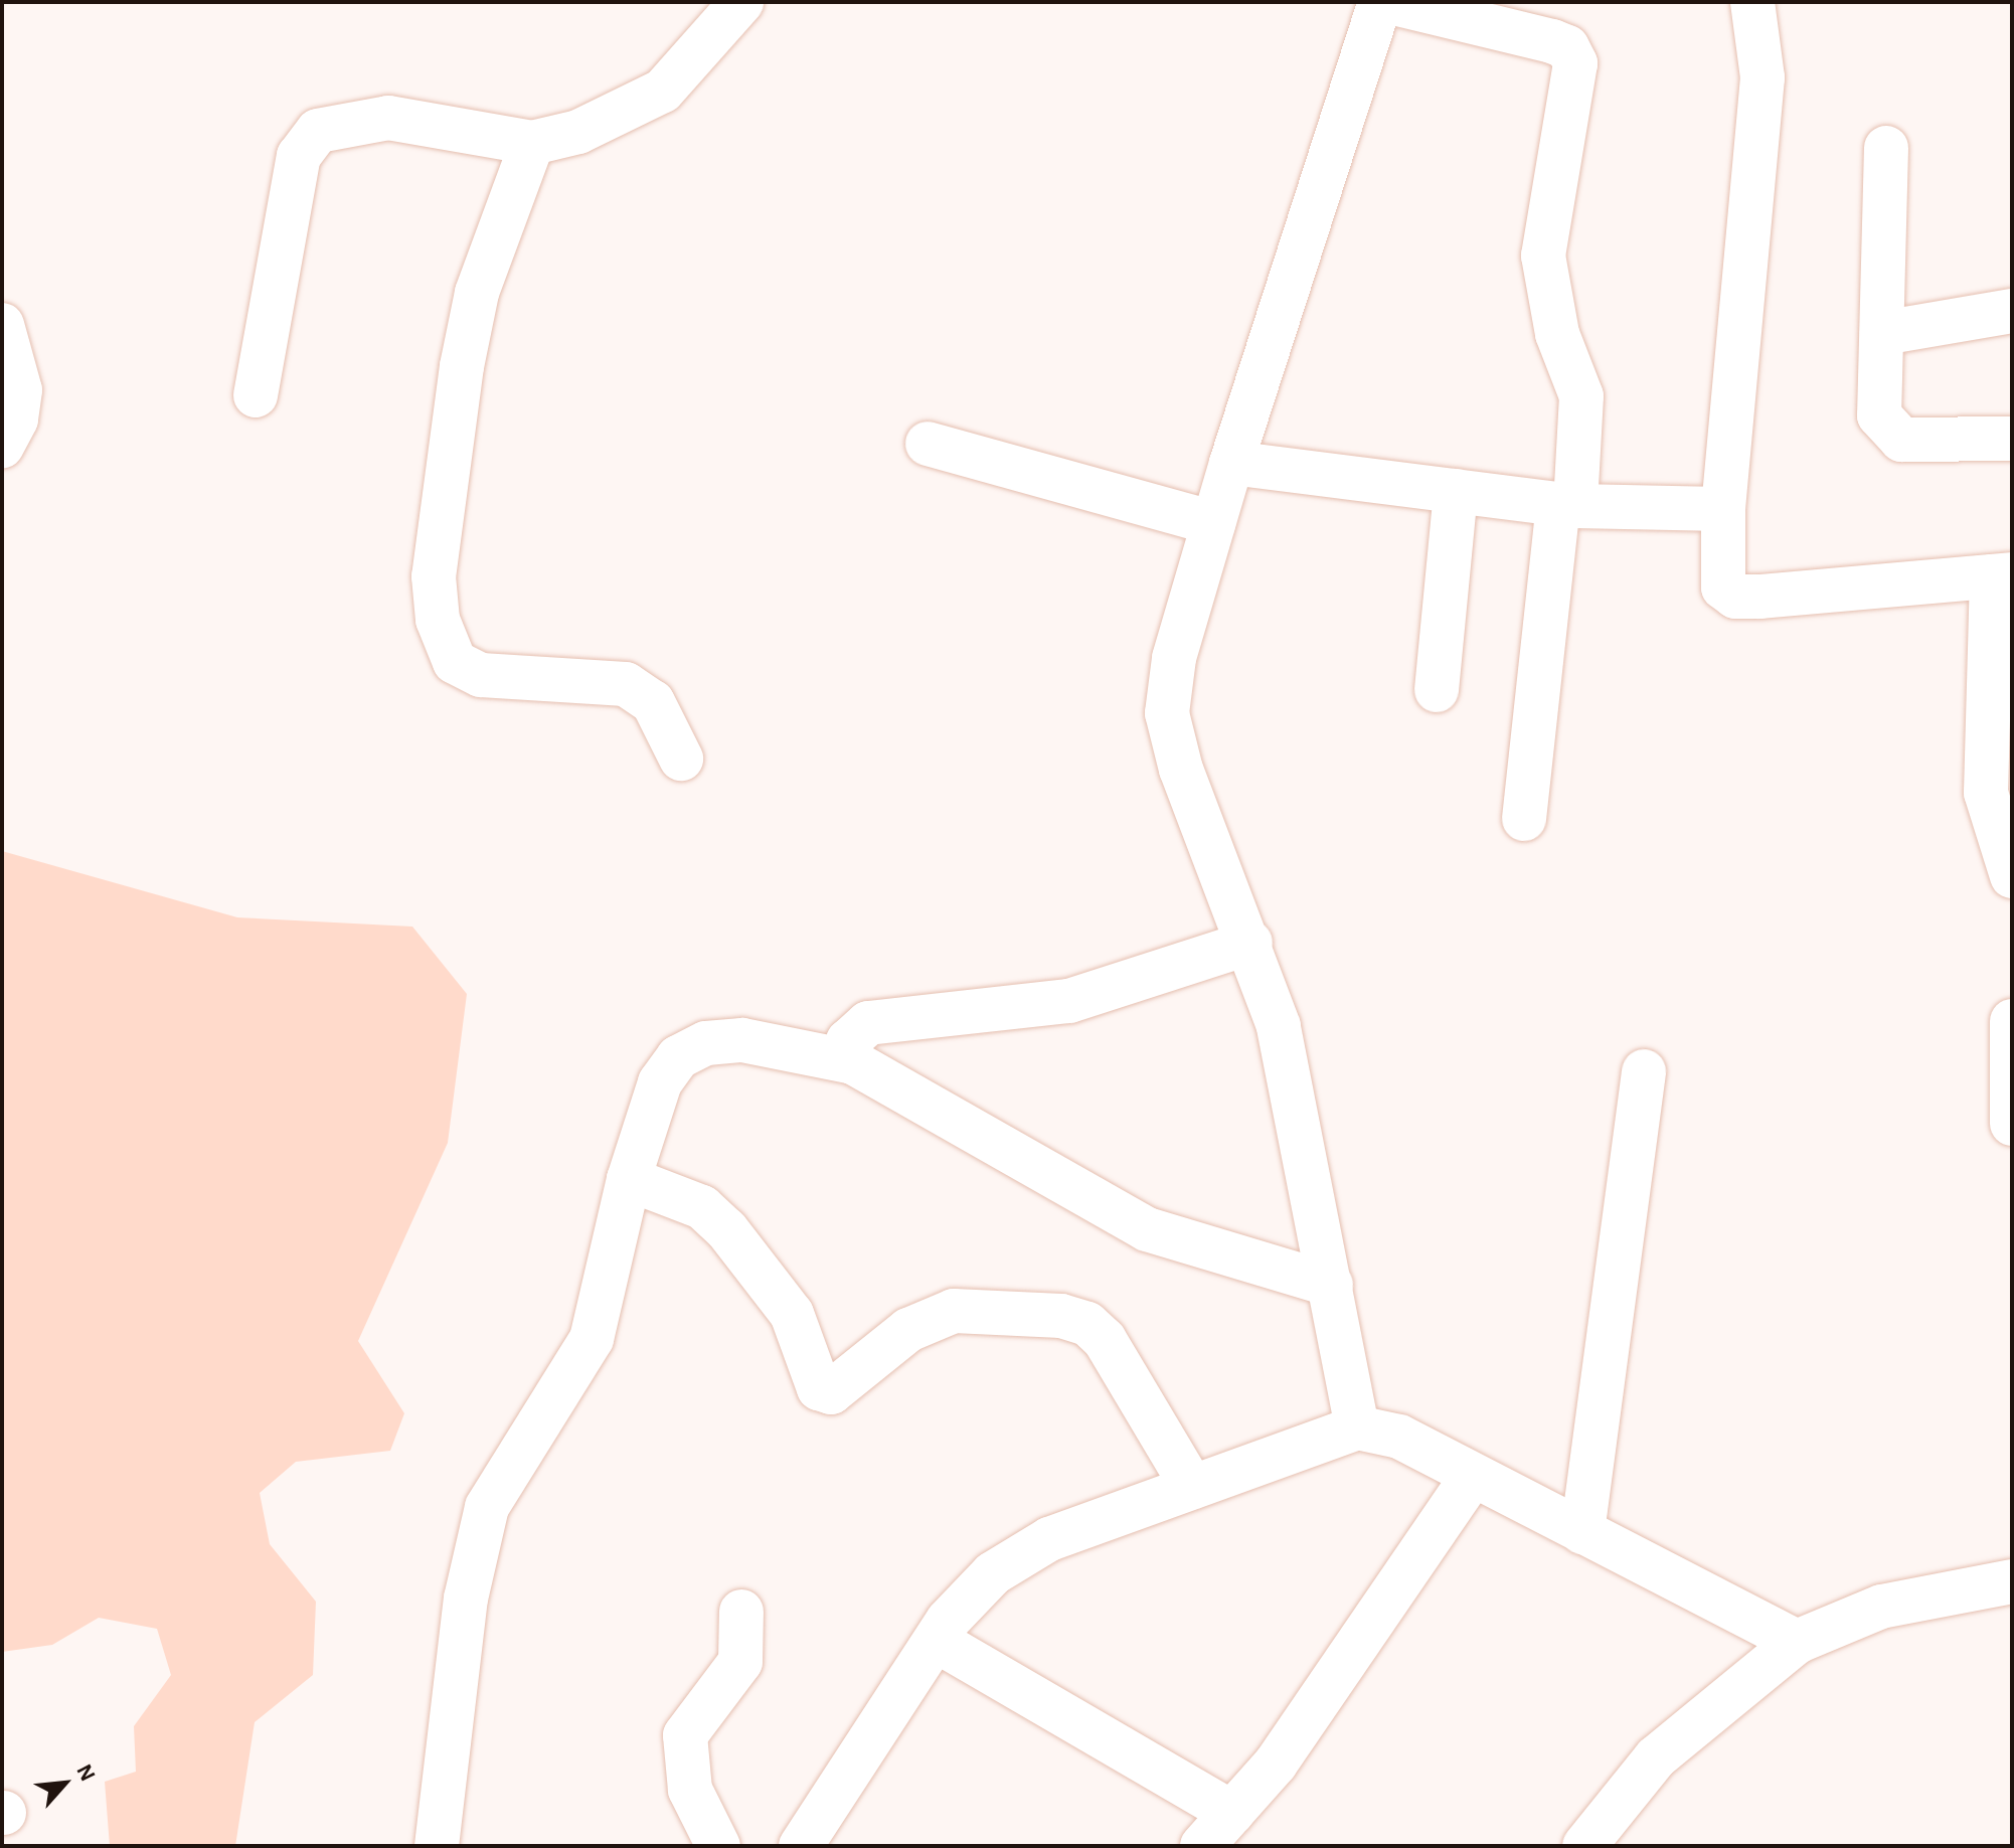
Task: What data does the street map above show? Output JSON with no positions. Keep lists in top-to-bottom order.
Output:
{
  "north": "top right"
}
